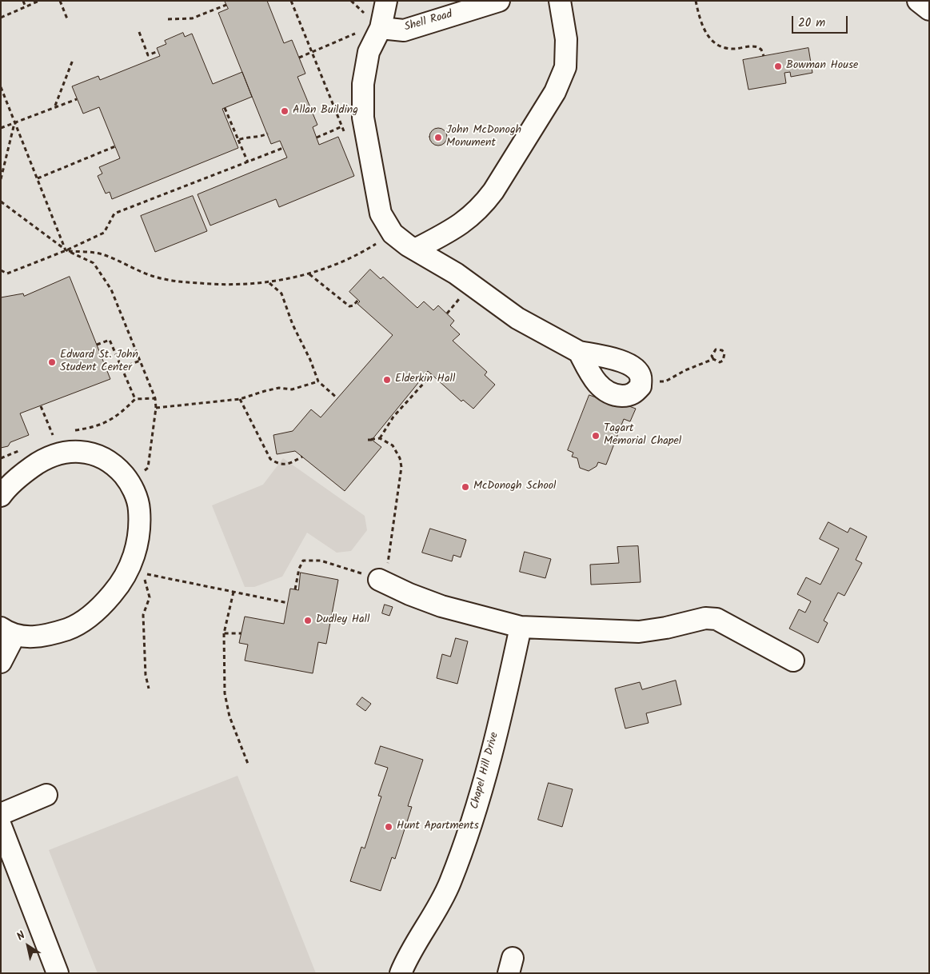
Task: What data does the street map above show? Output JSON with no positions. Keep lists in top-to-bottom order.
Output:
{
  "streets": {
    "street": ["Shell Road", "Chapel Hill Drive"]
  },
  "places": [
    "Bowman House",
    "Allan Building",
    "John McDonogh Monument",
    "Edward St. John Student Center",
    "Elderkin Hall",
    "Tagart Memorial Chapel",
    "McDonogh School",
    "Dudley Hall",
    "Hunt Apartments"
  ],
  "scale_bar": "20 m",
  "north": "top left"
}
